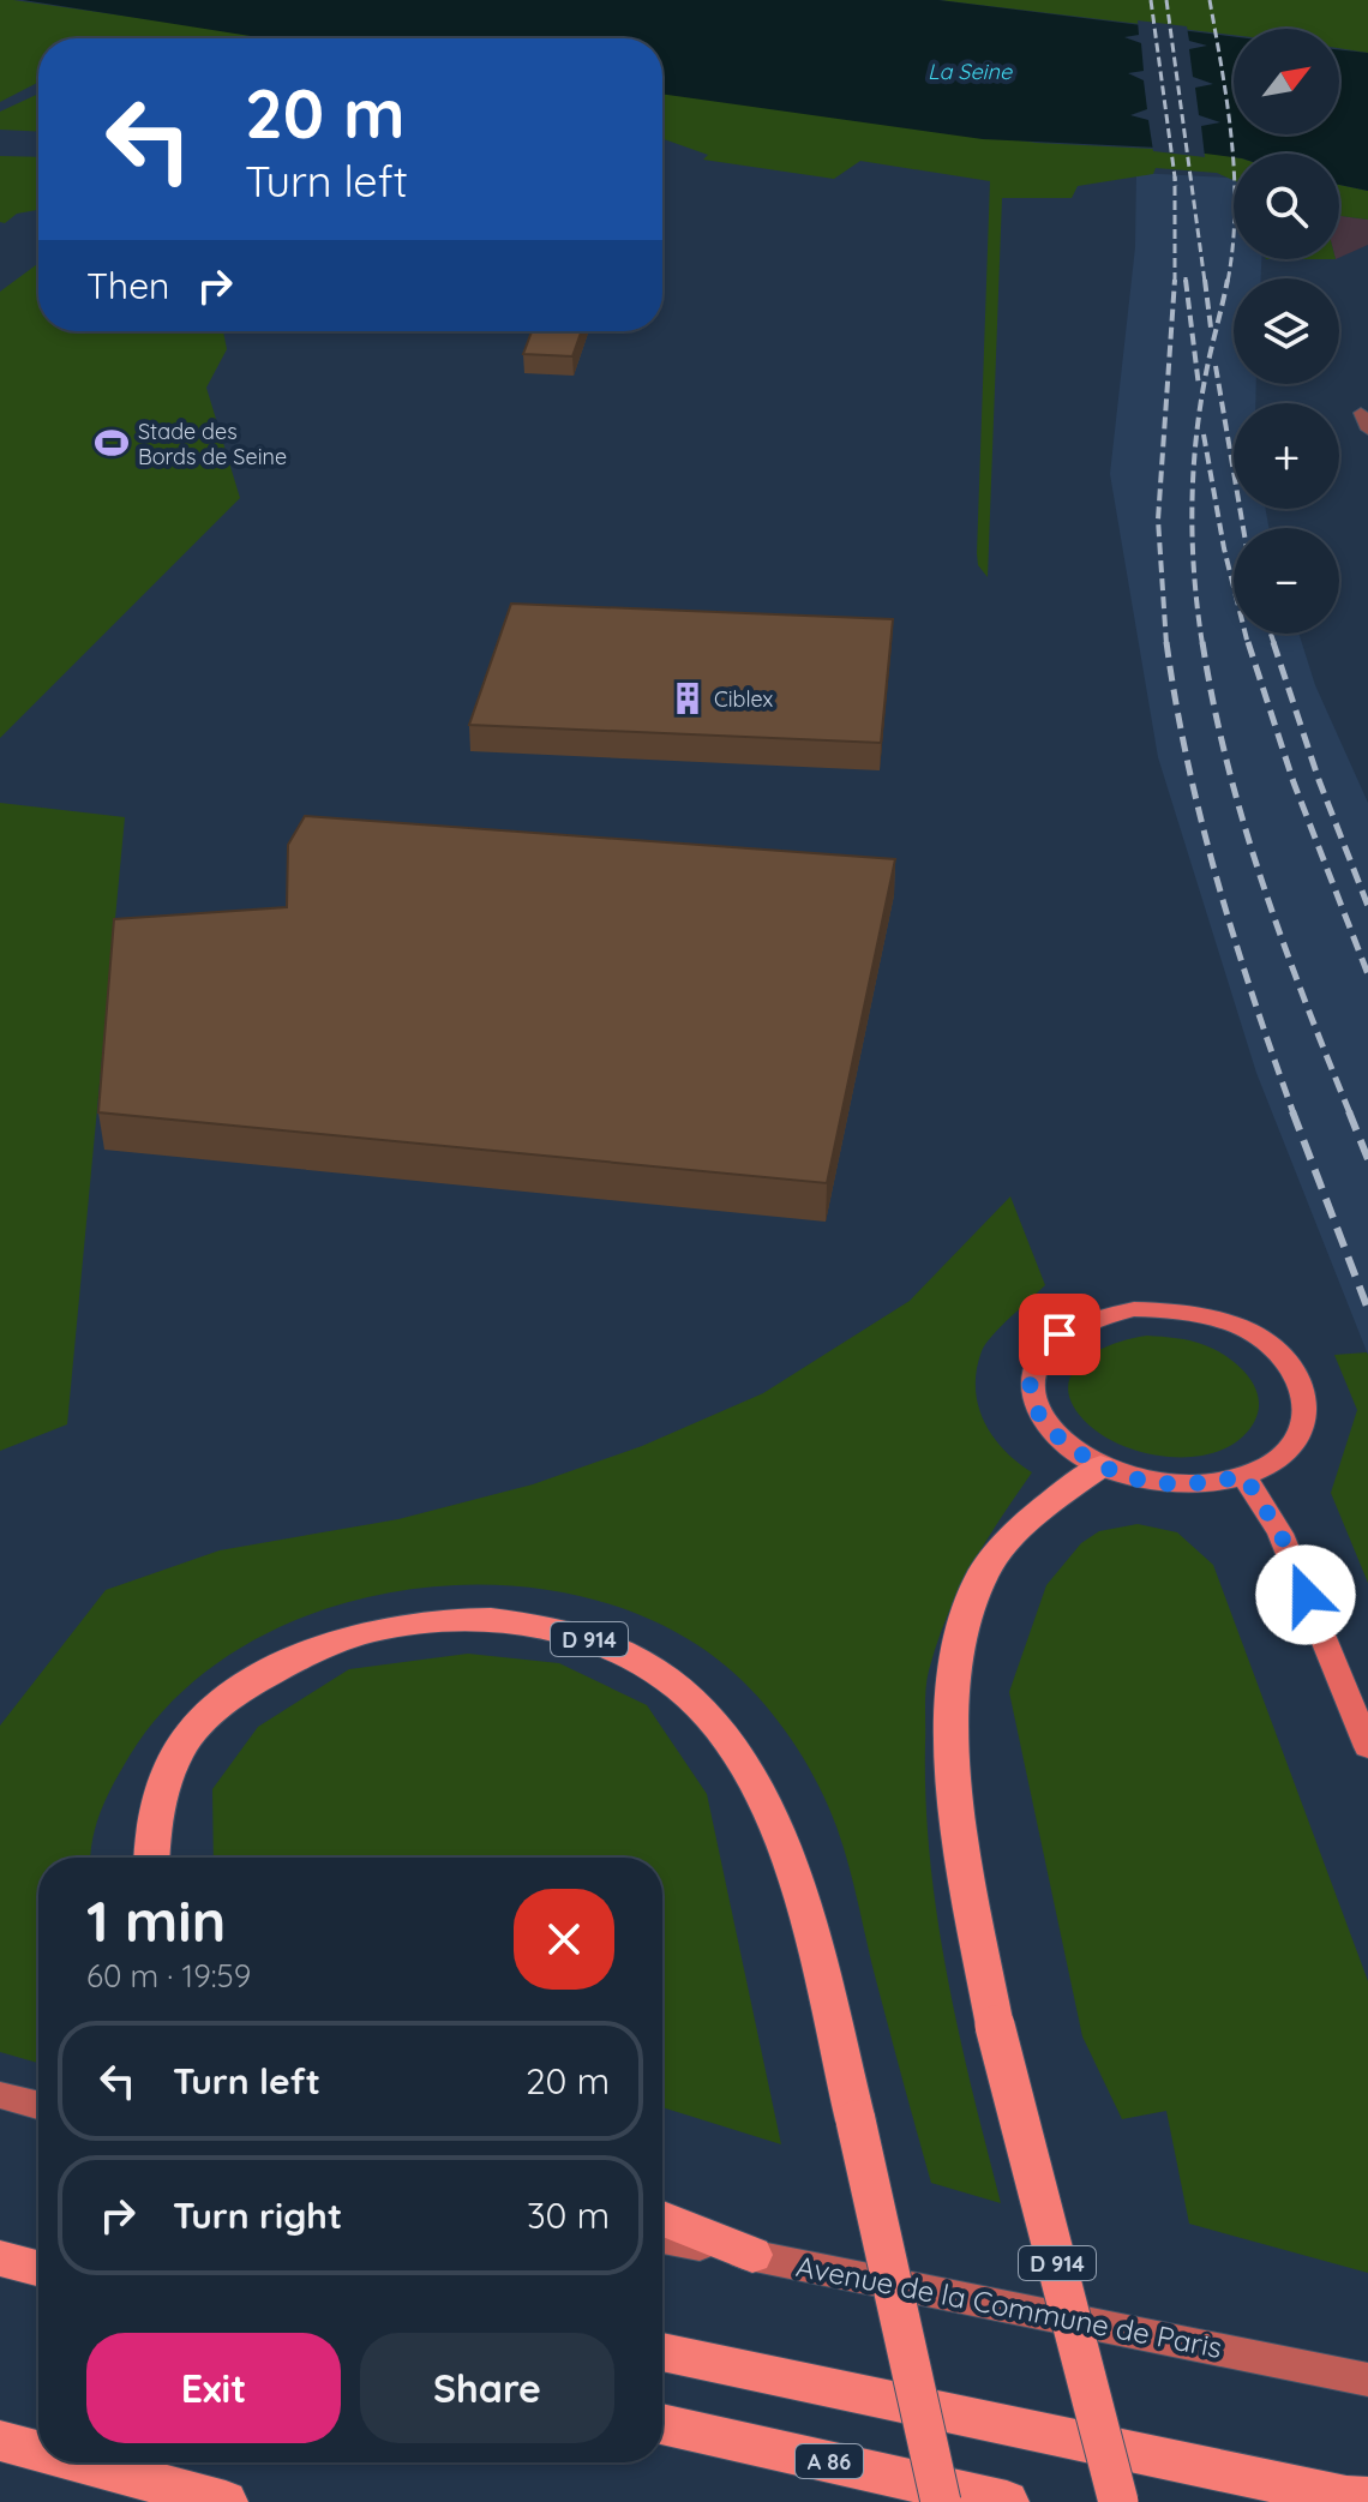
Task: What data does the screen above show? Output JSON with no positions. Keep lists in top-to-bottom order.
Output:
{
  "streets": {
    "highway": ["D 914", "A 86"],
    "main road": ["Avenue de la Commune de Paris"]
  },
  "water": ["La Seine"],
  "places": {
    "sports": ["Stade des Bords de Seine"],
    "building": ["Ciblex"]
  },
  "north": "top right",
  "page": {
    "map_buttons": ["+", "−"],
    "turn": ["20 m", "Turn left"],
    "then": "Then",
    "heading": ["1 min", "60 m · 19:59"],
    "list": [
      {
        "name": "Turn left",
        "value": "20 m"
      },
      {
        "name": "Turn right",
        "value": "30 m"
      }
    ],
    "buttons": ["Exit", "Share"]
  }
}
